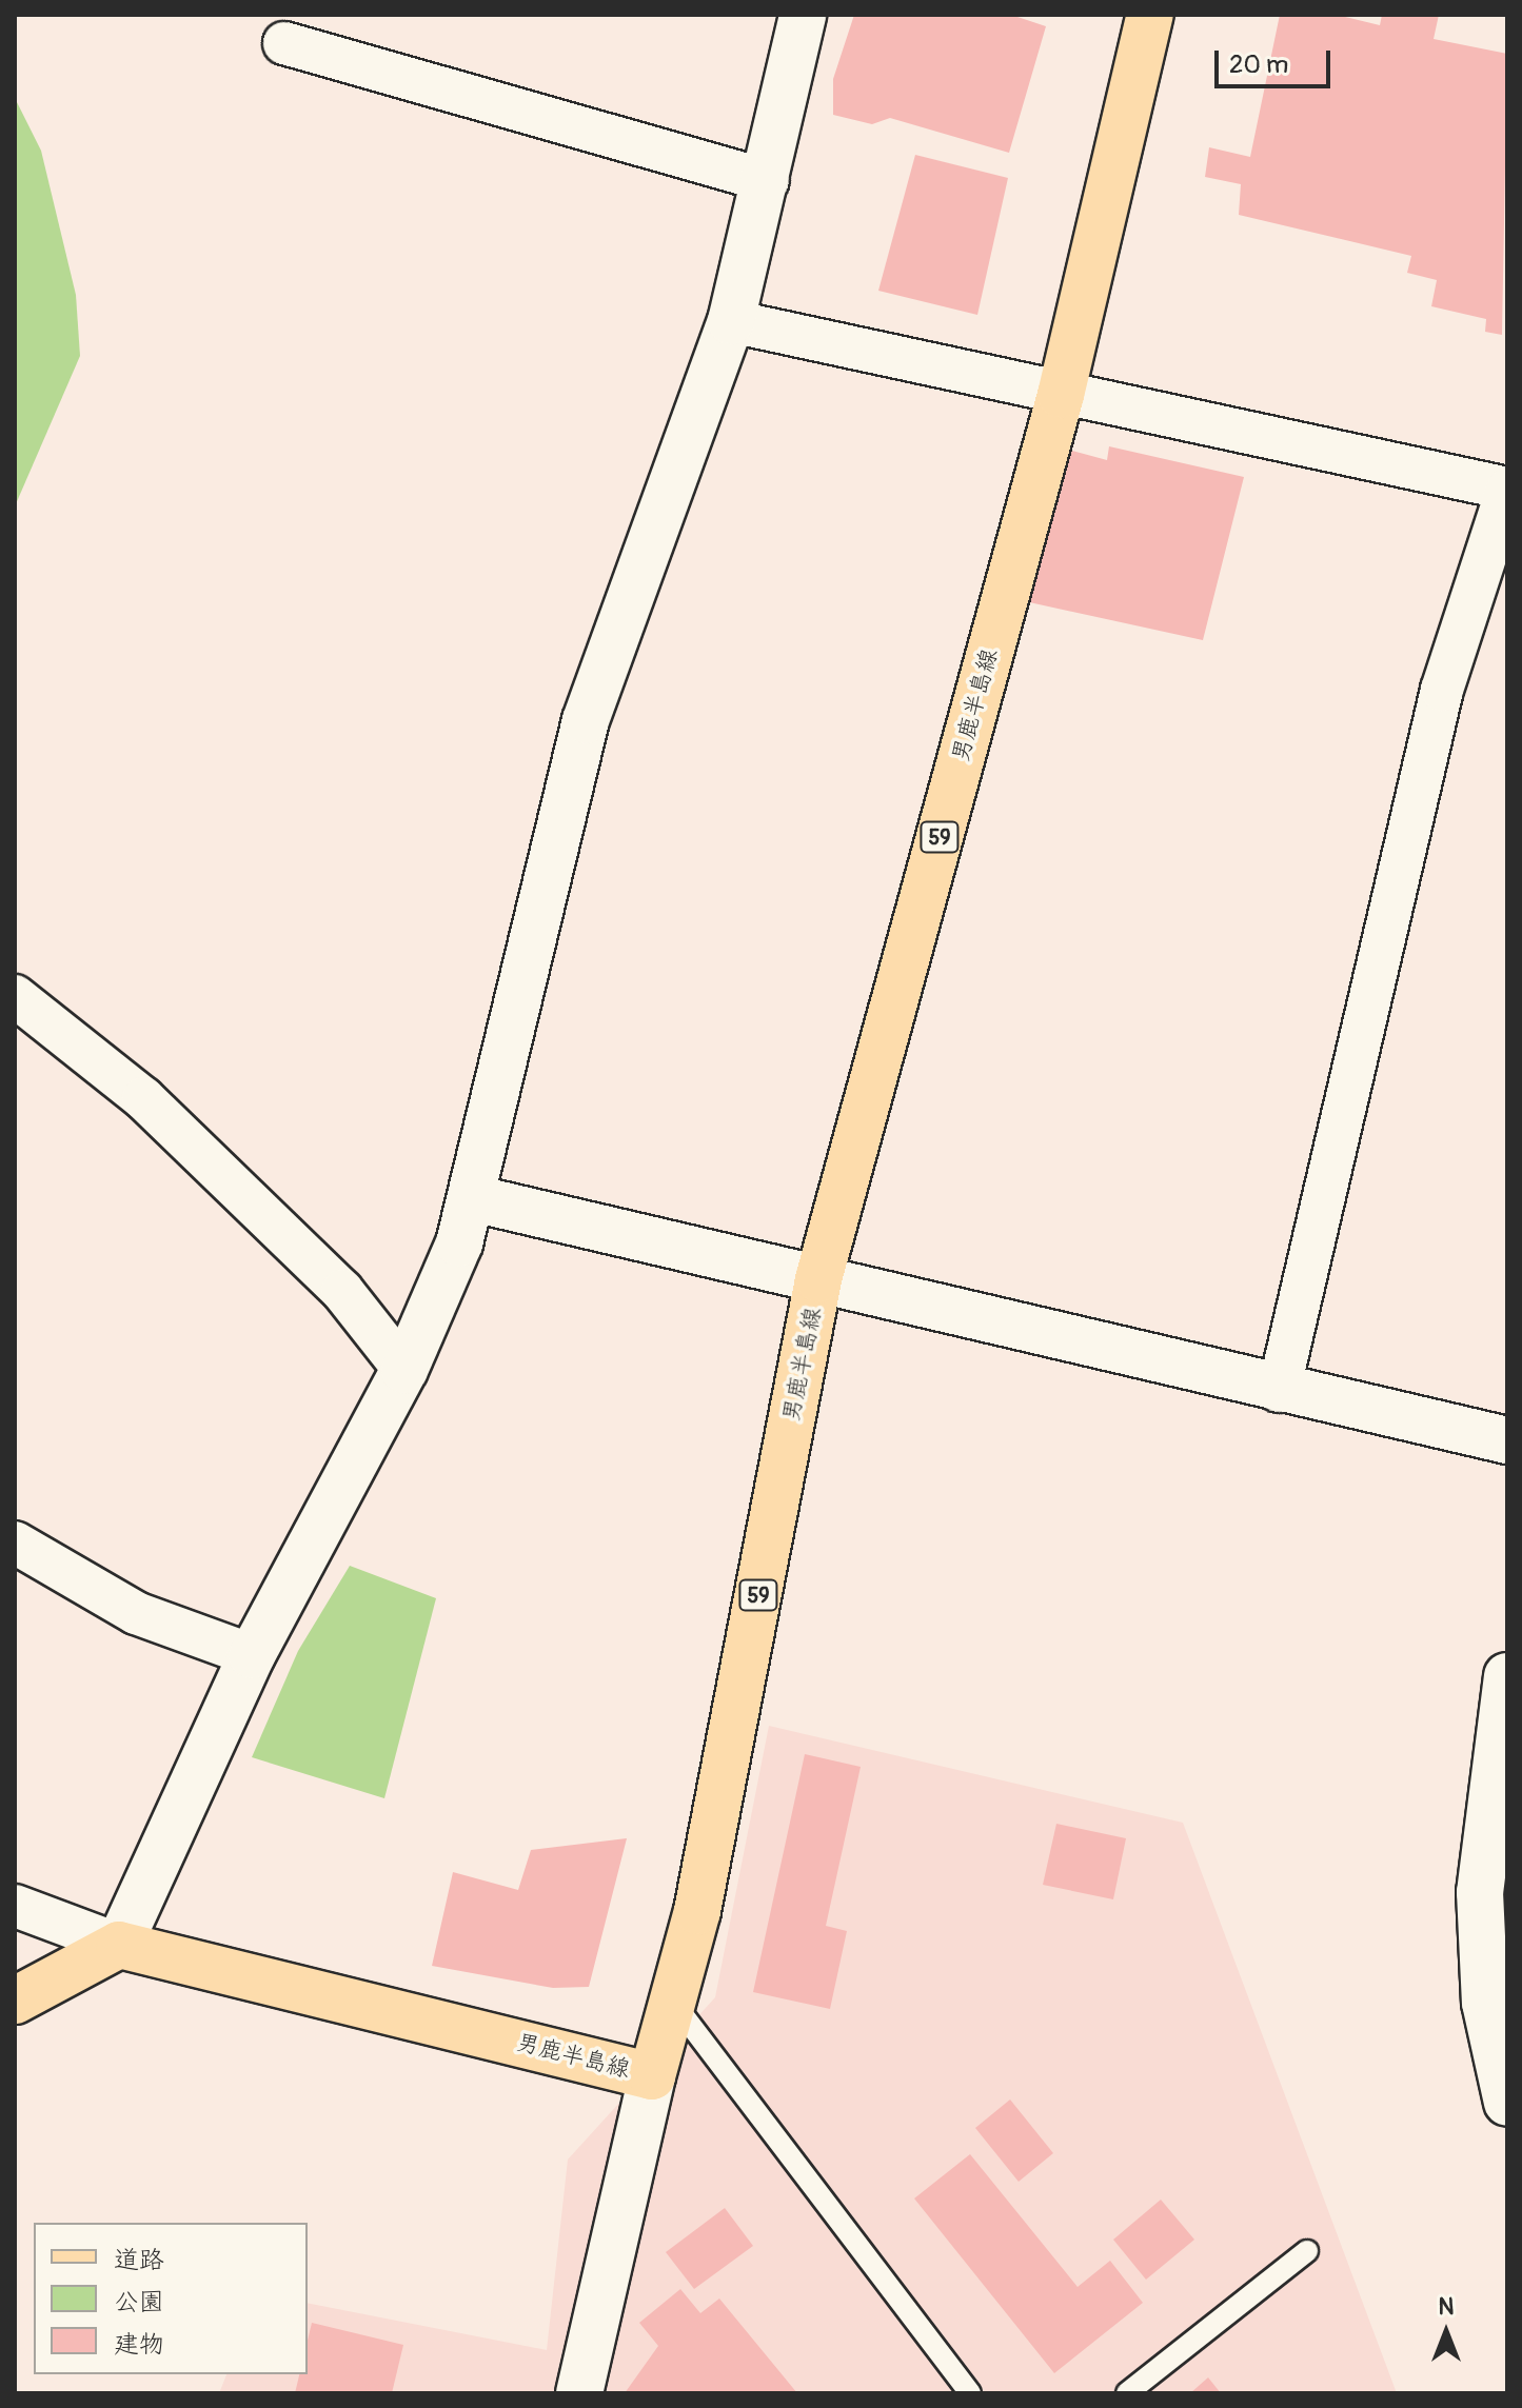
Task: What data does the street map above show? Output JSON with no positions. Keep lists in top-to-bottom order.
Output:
{
  "streets": {
    "main road": ["男鹿半島線", "59"]
  },
  "legend": ["道路", "公園", "建物"],
  "scale_bar": "20 m",
  "north": "top"
}
